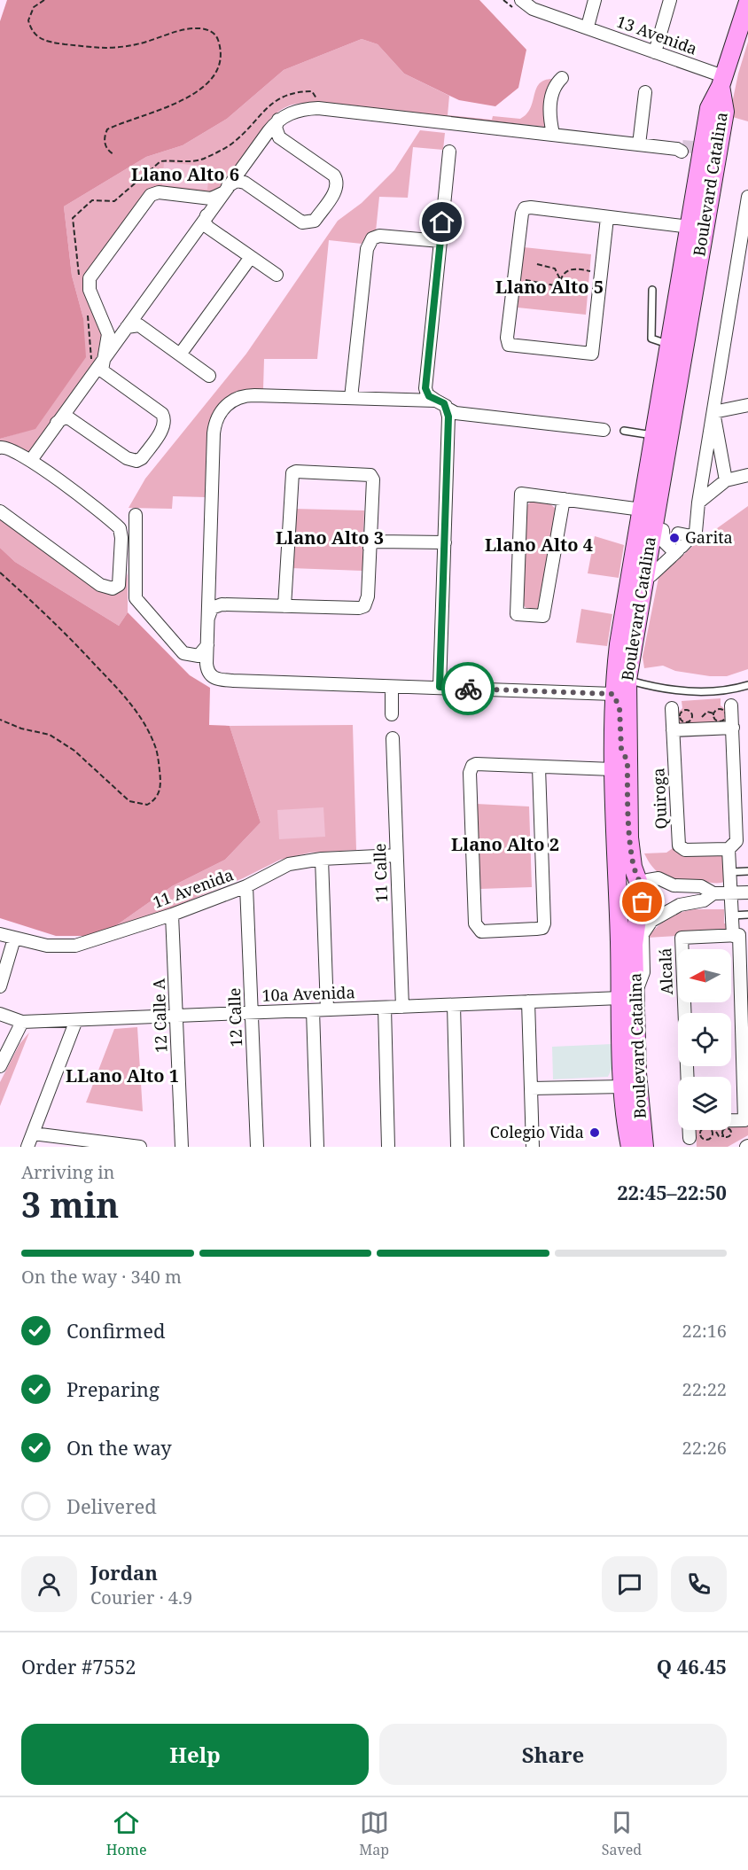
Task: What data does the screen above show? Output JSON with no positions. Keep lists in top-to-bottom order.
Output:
{
  "streets": {
    "street": [
      "13 Avenida",
      "Boulevard Catalina",
      "Quiroga",
      "11 Calle",
      "11 Avenida",
      "Alcalá",
      "10a Avenida",
      "12 Calle A",
      "12 Calle"
    ]
  },
  "crossings": [
    ["13 Avenida", "Boulevard Catalina"],
    ["Boulevard Catalina", "10a Avenida"],
    ["11 Calle", "11 Avenida"],
    ["11 Calle", "10a Avenida"],
    ["11 Avenida", "12 Calle A"],
    ["11 Avenida", "12 Calle"],
    ["10a Avenida", "12 Calle A"],
    ["10a Avenida", "12 Calle"]
  ],
  "districts": [
    "Llano Alto 6",
    "Llano Alto 5",
    "Llano Alto 3",
    "Llano Alto 4",
    "Llano Alto 2",
    "LLano Alto 1"
  ],
  "places": ["Garita", "Colegio Vida"],
  "north": "left",
  "page": {
    "heading": ["3 min", "Arriving in", "22:45–22:50"],
    "panel": [
      "Jordan",
      "Courier · 4.9",
      "Order #7552",
      "Q 46.45"
    ],
    "bar": "On the way · 340 m",
    "list": [
      ["Confirmed", "22:16"],
      ["Preparing", "22:22"],
      ["On the way", "22:26"],
      "Delivered"
    ],
    "buttons": ["Help", "Share"],
    "tabs": ["Home", "Map", "Saved"]
  }
}
